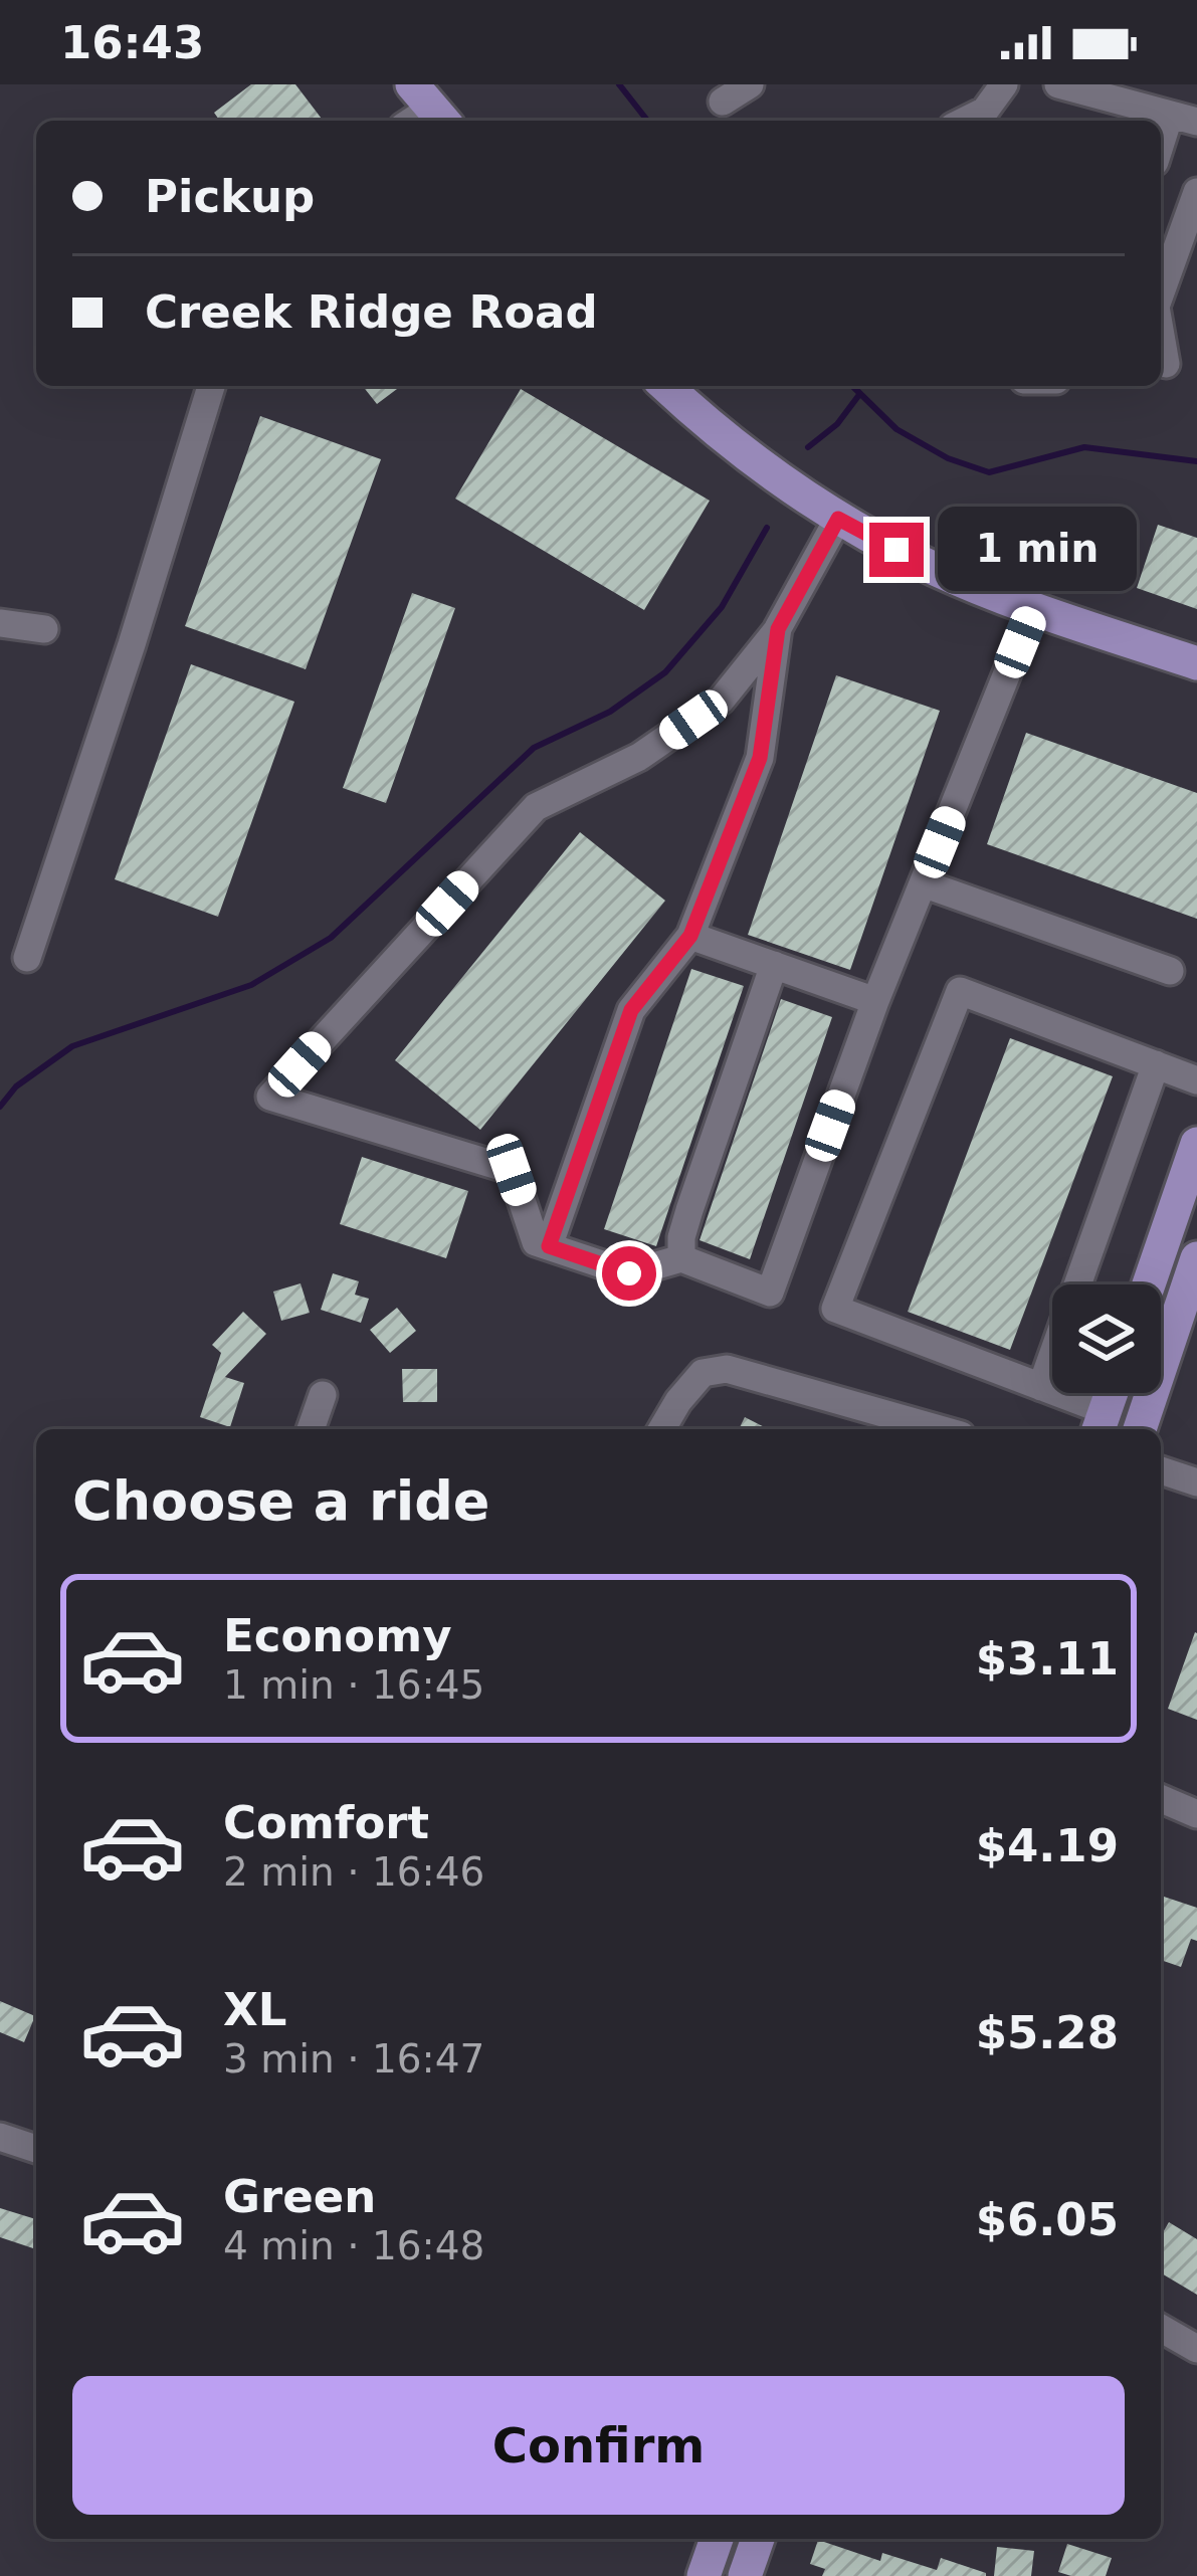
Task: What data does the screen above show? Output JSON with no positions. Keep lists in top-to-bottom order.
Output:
{
  "page": {
    "status": "16:43",
    "banner": ["Pickup", "Creek Ridge Road"],
    "bubble": "1 min",
    "heading": "Choose a ride",
    "list": [
      {
        "name": "Economy",
        "note": "1 min · 16:45",
        "value": "$3.11"
      },
      {
        "name": "Comfort",
        "note": "2 min · 16:46",
        "value": "$4.19"
      },
      {
        "name": "XL",
        "note": "3 min · 16:47",
        "value": "$5.28"
      },
      {
        "name": "Green",
        "note": "4 min · 16:48",
        "value": "$6.05"
      }
    ],
    "buttons": "Confirm"
  }
}
